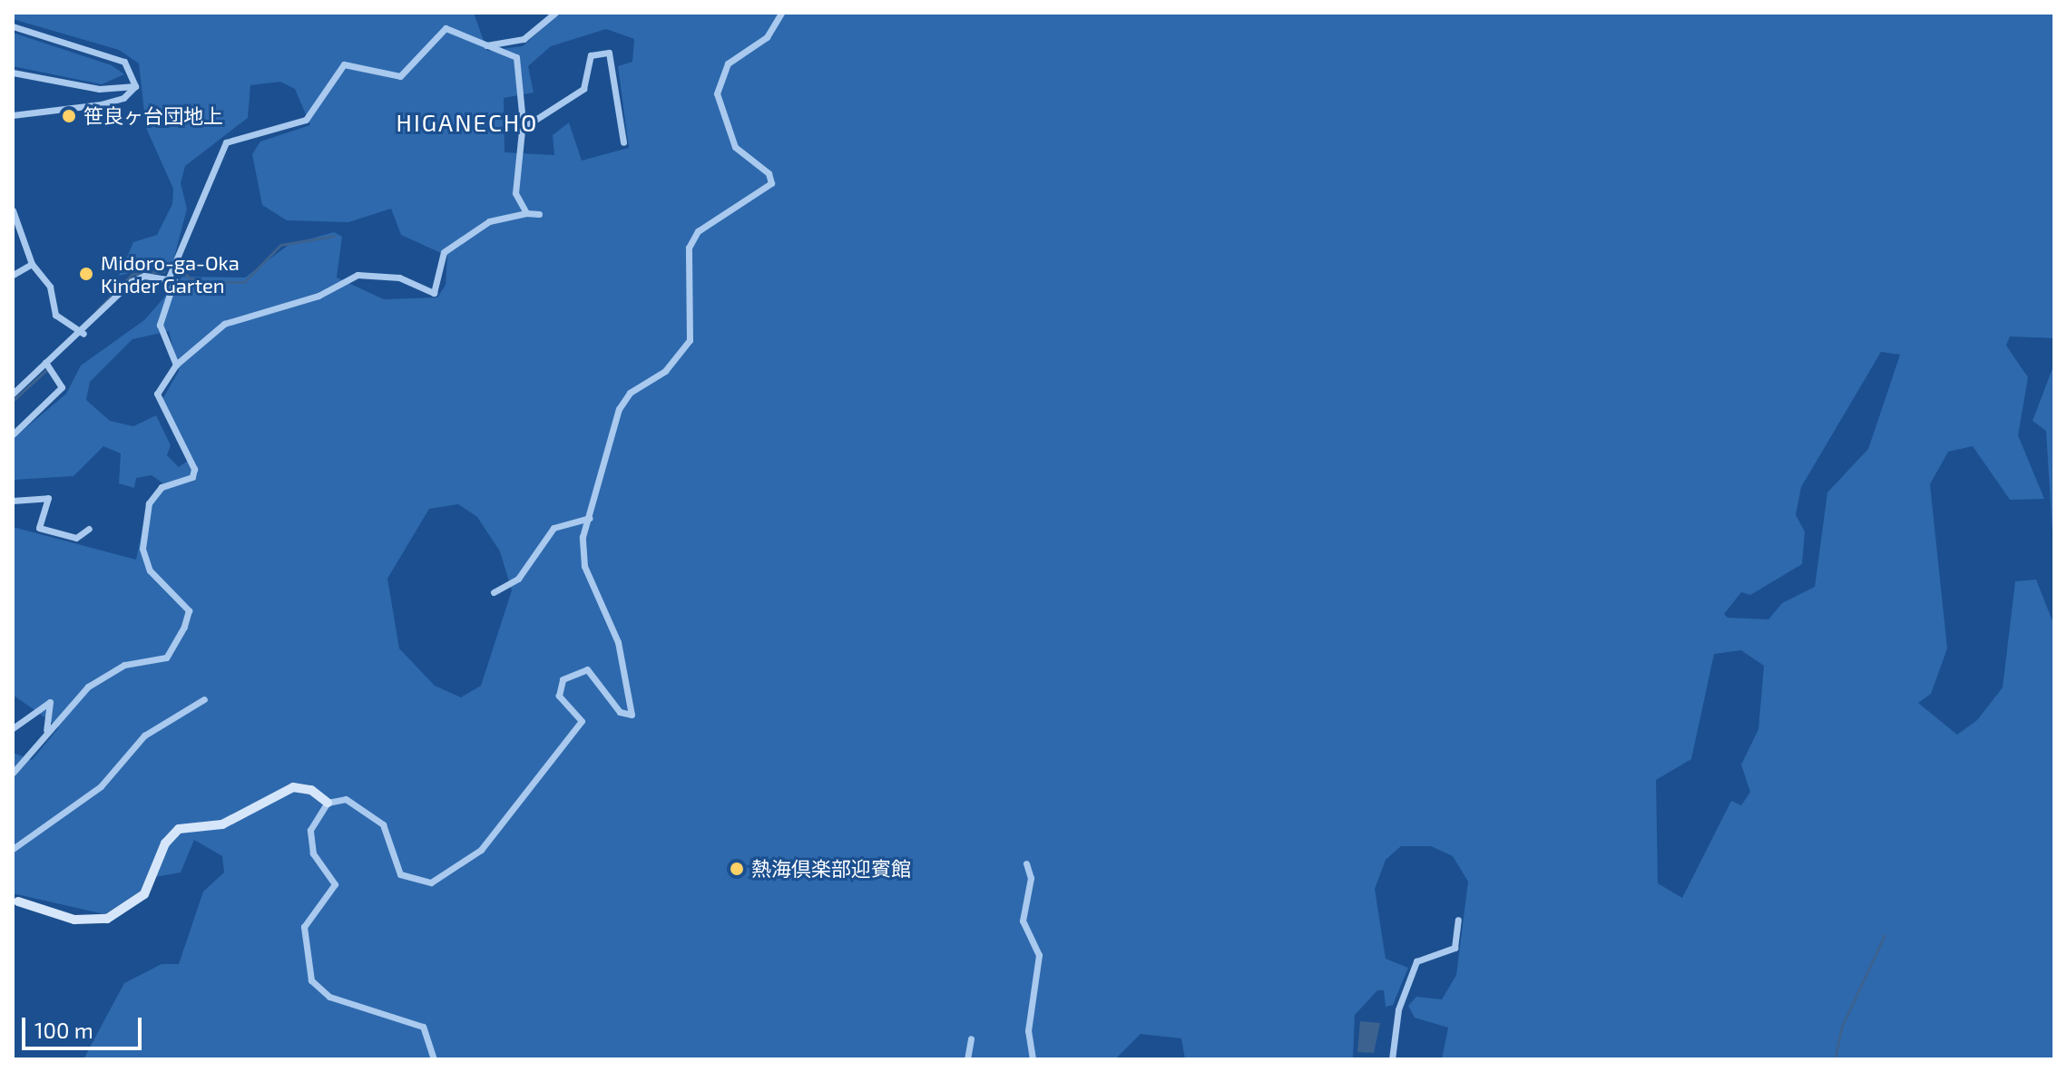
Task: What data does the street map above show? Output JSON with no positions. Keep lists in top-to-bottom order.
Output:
{
  "districts": ["HIGANECHO"],
  "places": ["笹良ヶ台団地上", "Midoro-ga-Oka Kinder Garten", "熱海倶楽部迎賓館"],
  "scale_bar": "100 m"
}
